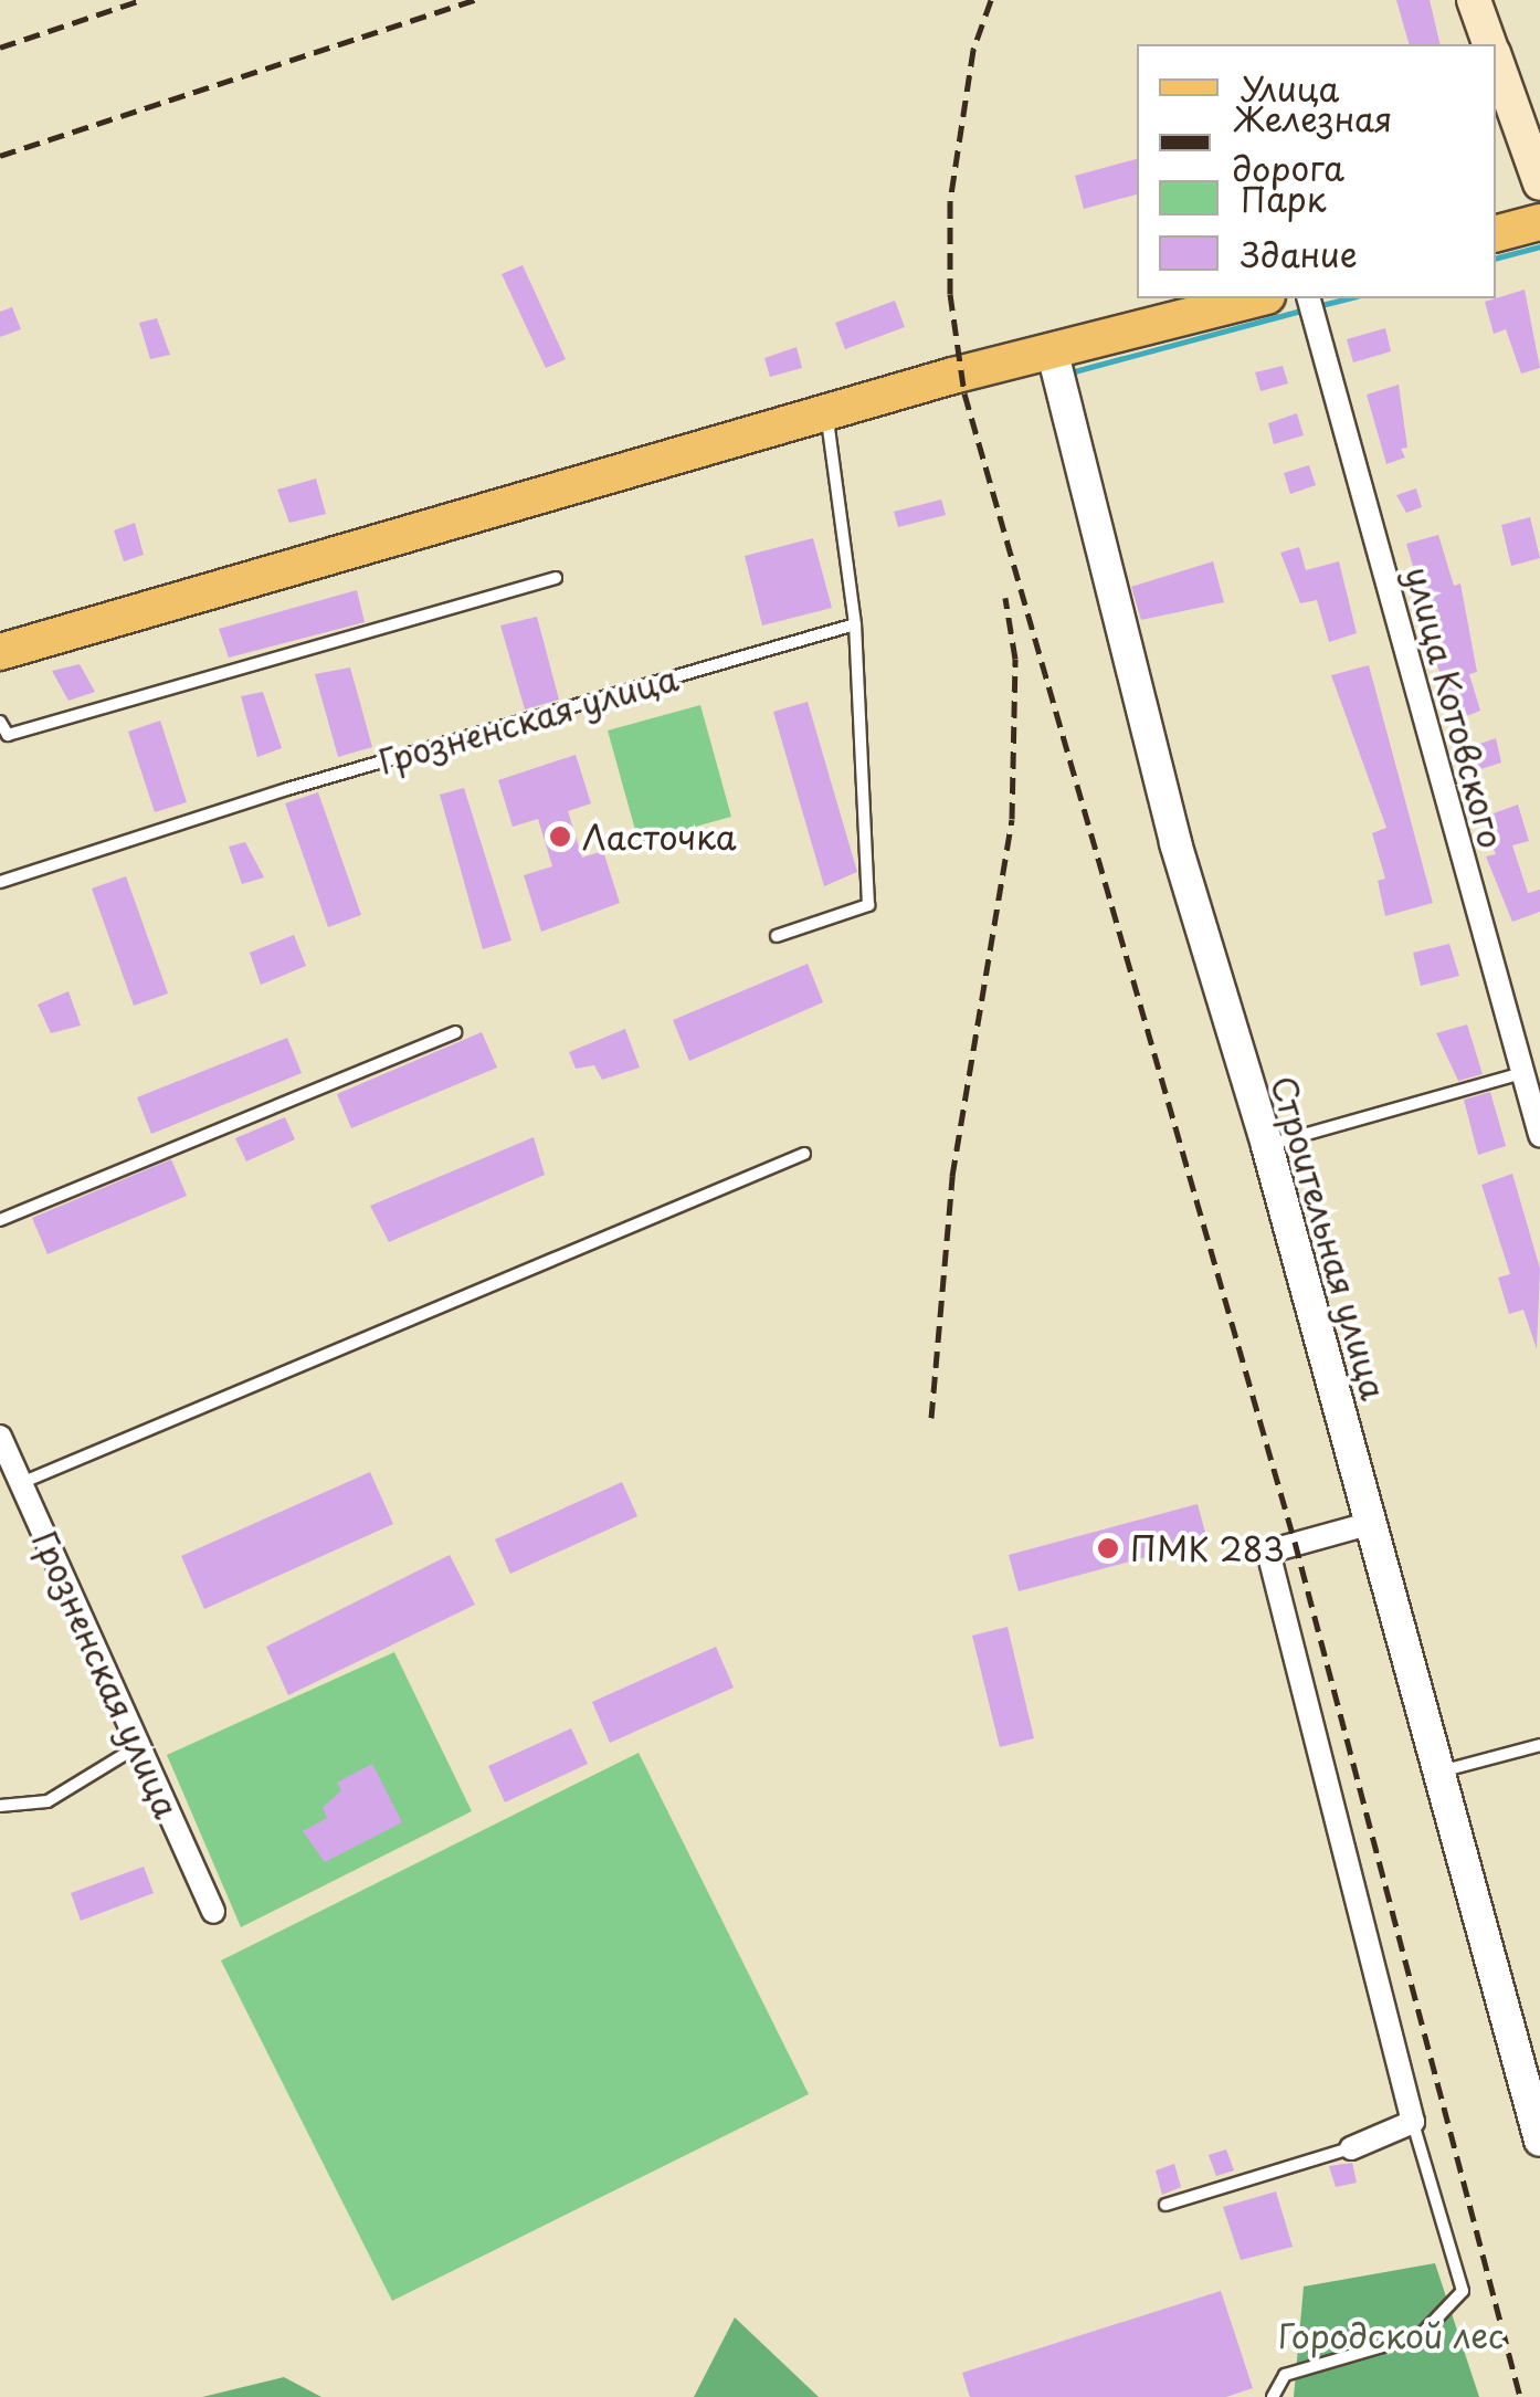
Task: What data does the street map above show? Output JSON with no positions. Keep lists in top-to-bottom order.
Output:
{
  "streets": {
    "street": ["улица Котовского", "Грозненская улица", "Строительная улица"]
  },
  "parks": ["Городской лес"],
  "places": ["Ласточка", "ПМК 283"],
  "legend": [
    "Улица",
    "Железная дорога",
    "Парк",
    "Здание"
  ]
}
